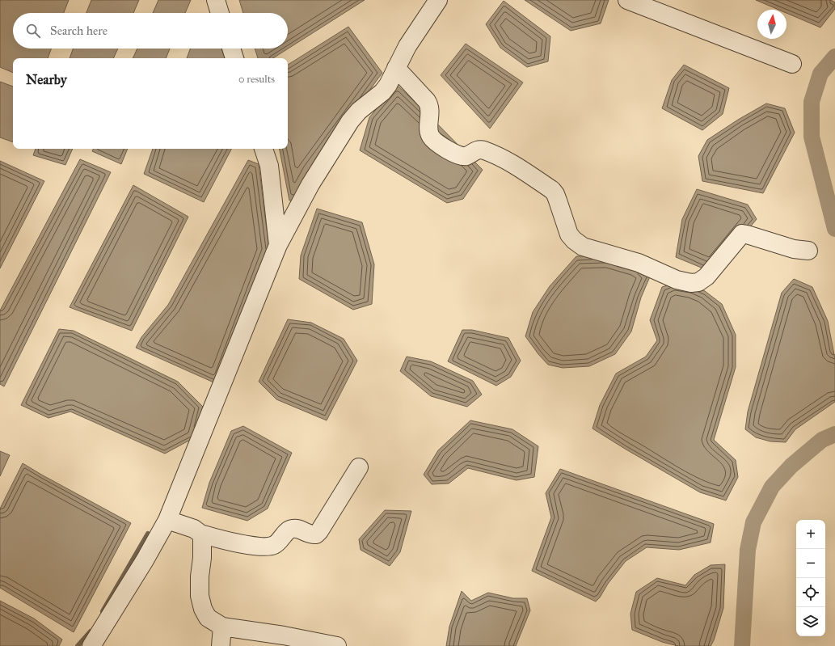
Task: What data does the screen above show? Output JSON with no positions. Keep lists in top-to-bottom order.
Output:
{
  "north": "top",
  "page": {
    "search": "Search here",
    "heading": ["Nearby", "0 results"],
    "map_buttons": ["+", "−"]
  }
}
